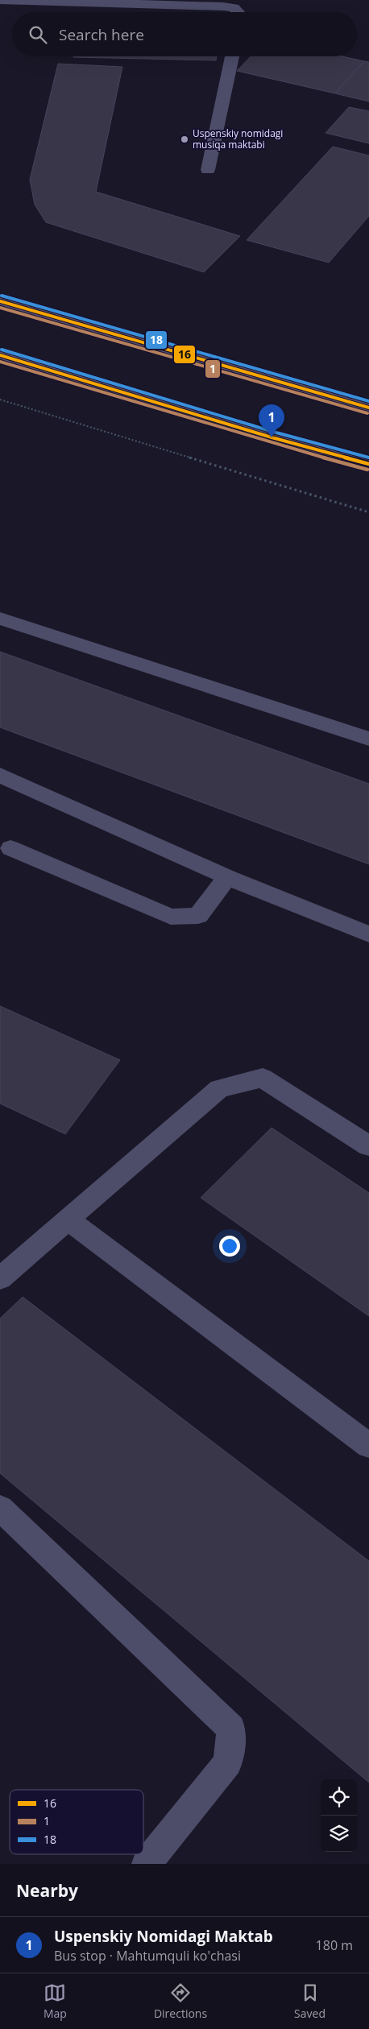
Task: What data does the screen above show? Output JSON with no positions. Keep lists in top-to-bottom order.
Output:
{
  "places": ["Uspenskiy nomidagi musiqa maktabi"],
  "lines": ["transit line 18", "transit line 16", "transit line 1"],
  "legend": ["16", "1", "18"],
  "page": {
    "search": "Search here",
    "pins": "1",
    "heading": "Nearby",
    "list": [
      {
        "mark": "1",
        "name": "Uspenskiy Nomidagi Maktab",
        "note": "Bus stop · Mahtumquli ko'chasi",
        "value": "180 m"
      }
    ],
    "nav": ["Map", "Directions", "Saved"]
  }
}
